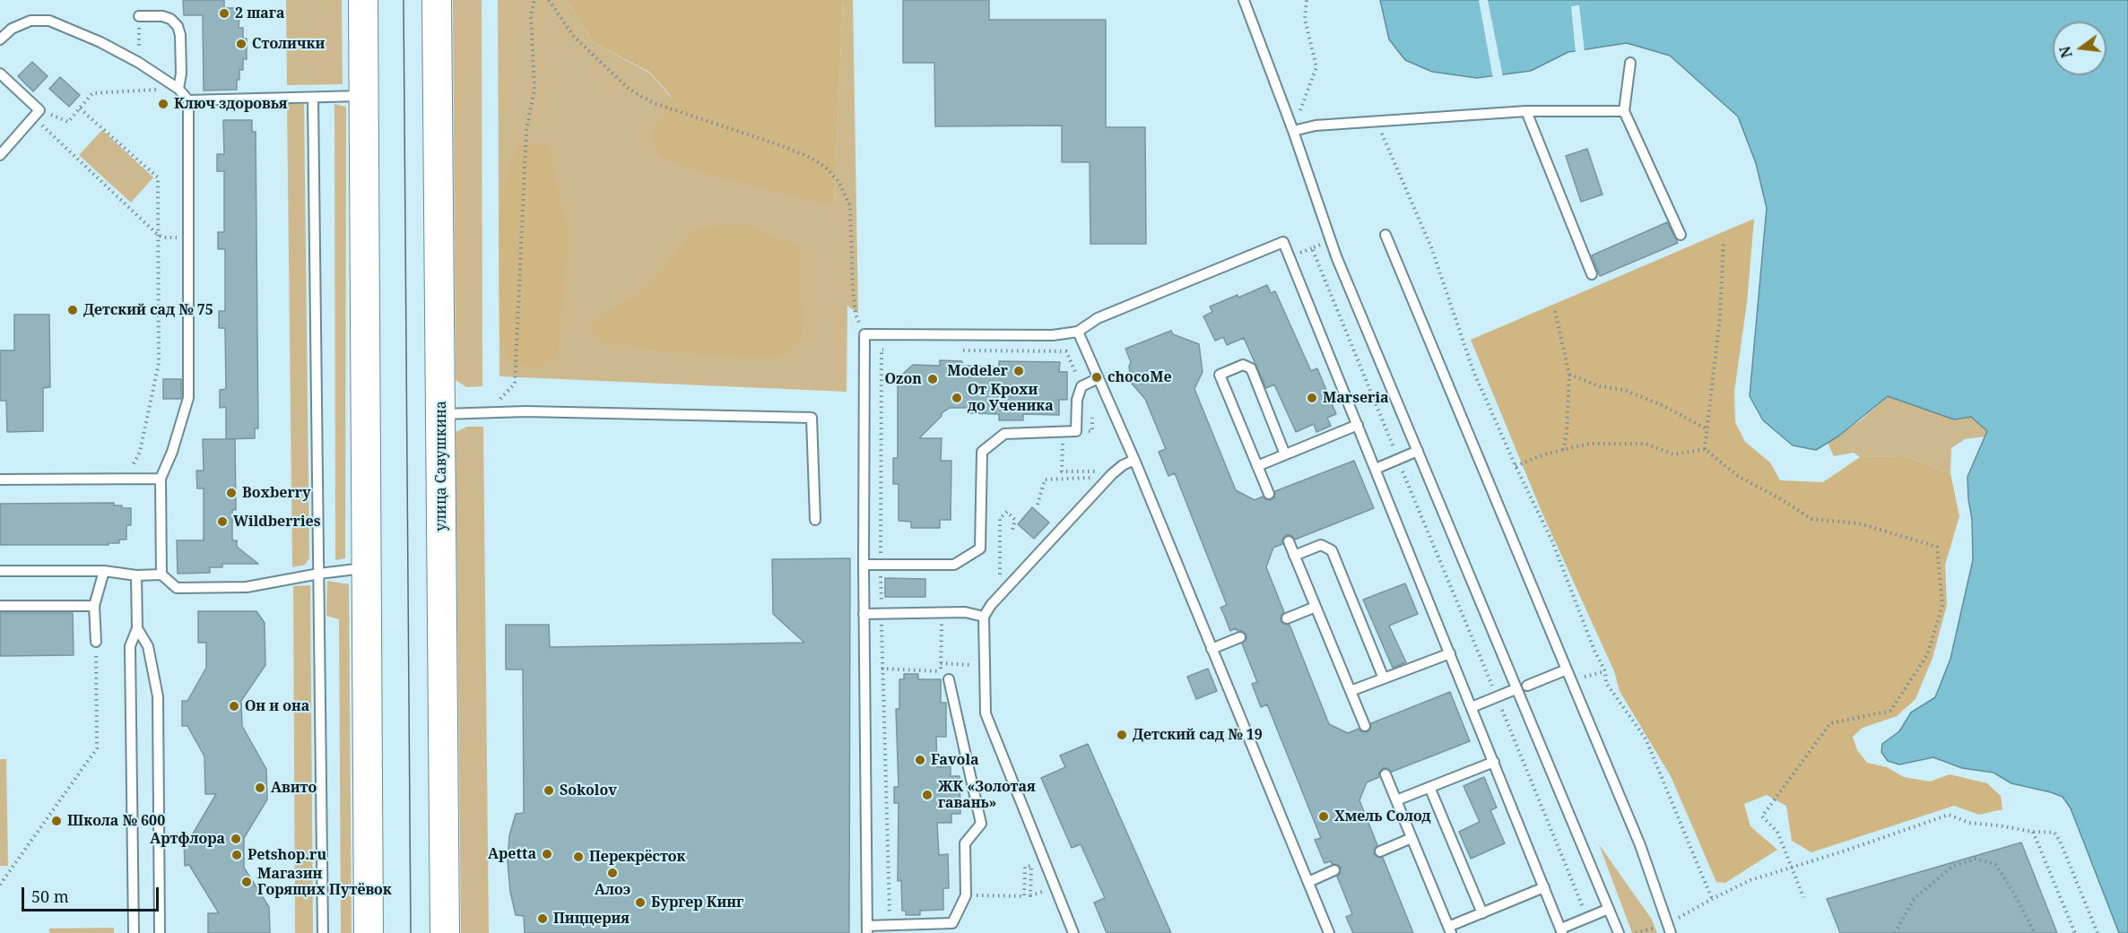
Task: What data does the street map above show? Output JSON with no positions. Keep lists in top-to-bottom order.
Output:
{
  "streets": {
    "main road": ["улица Савушкина"]
  },
  "places": [
    "2 шага",
    "Столички",
    "Ключ здоровья",
    "Детский сад № 75",
    "Modeler",
    "chocoMe",
    "Ozon",
    "От Крохи до Ученика",
    "Marseria",
    "Boxberry",
    "Wildberries",
    "Он и она",
    "Детский сад № 19",
    "Favola",
    "Авито",
    "Sokolov",
    "ЖК «Золотая гавань»",
    "Хмель Солод",
    "Школа № 600",
    "Артфлора",
    "Apetta",
    "Petshop.ru",
    "Перекрёсток",
    "Алоэ",
    "Магазин Горящих Путёвок",
    "Бургер Кинг",
    "Пиццерия"
  ],
  "scale_bar": "50 m",
  "north": "left"
}
